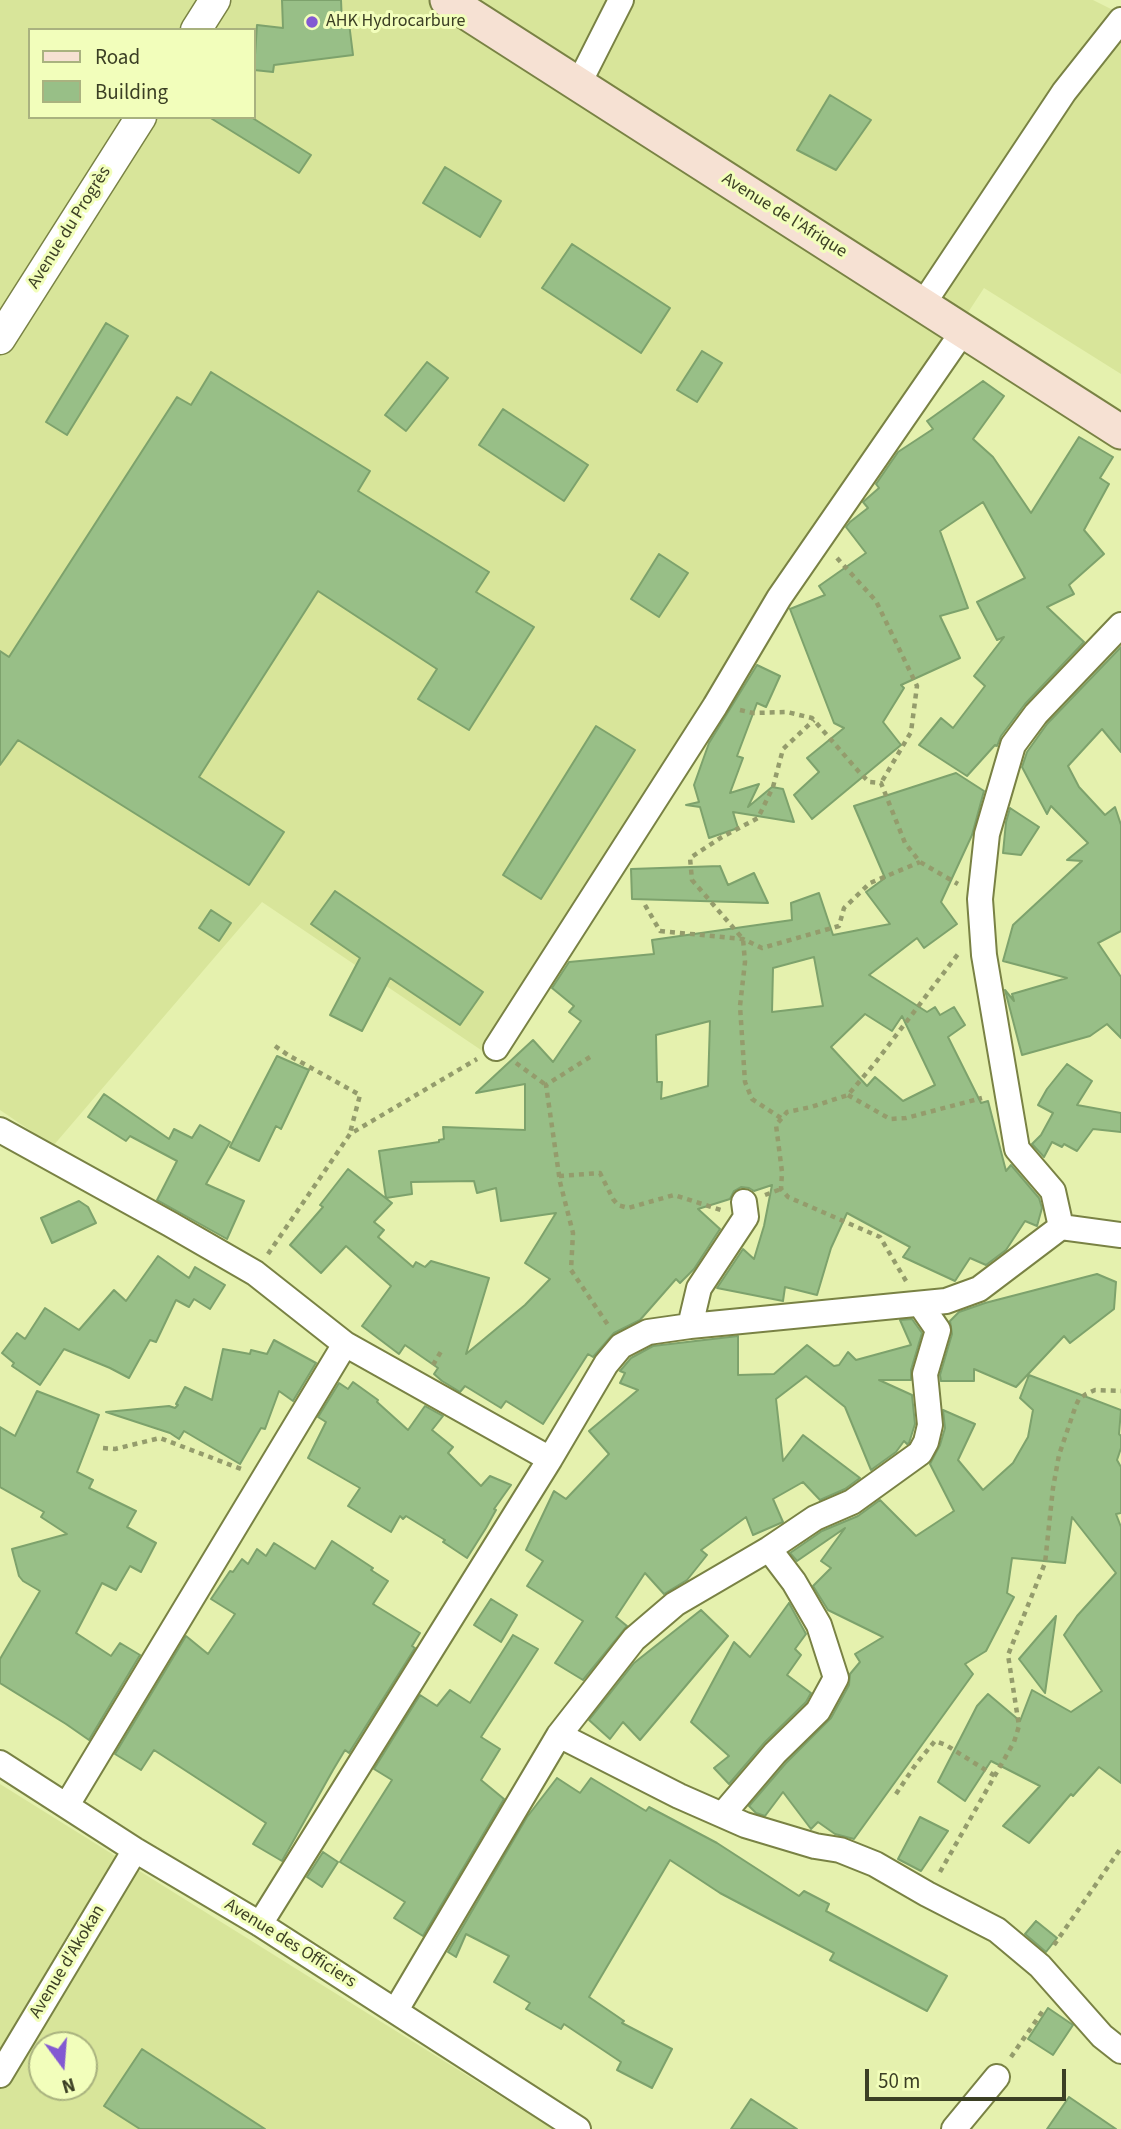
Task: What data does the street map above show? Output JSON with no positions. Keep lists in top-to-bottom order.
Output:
{
  "streets": {
    "main road": ["Avenue de l'Afrique"],
    "street": ["Avenue du Progrès", "Avenue des Officiers", "Avenue d'Akokan"]
  },
  "crossings": [
    ["Avenue des Officiers", "Avenue d'Akokan"]
  ],
  "places": ["AHK Hydrocarbure"],
  "legend": ["Road", "Building"],
  "scale_bar": "50 m",
  "north": "bottom"
}
